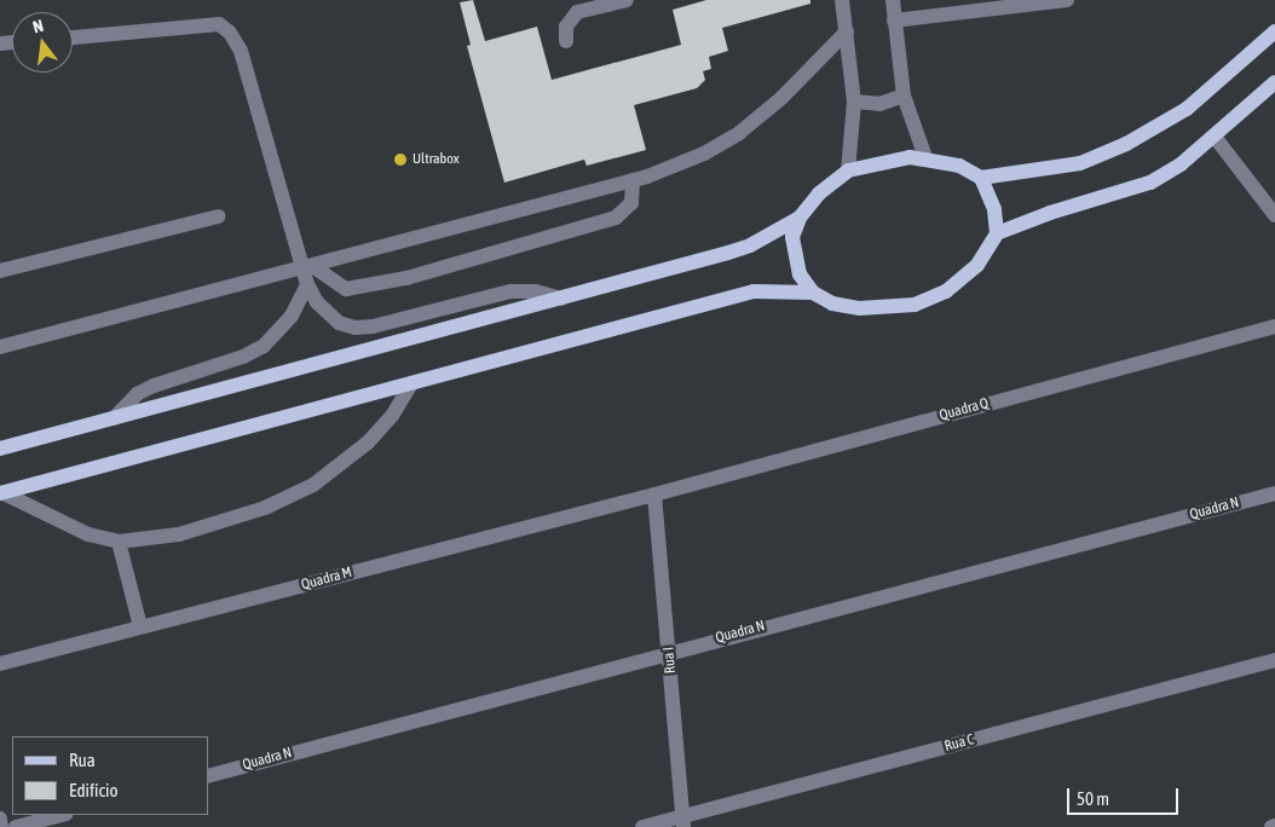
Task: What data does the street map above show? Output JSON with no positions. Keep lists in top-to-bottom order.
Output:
{
  "streets": {
    "street": [
      "Quadra Q",
      "Quadra N",
      "Quadra M",
      "Rua I",
      "Rua C"
    ]
  },
  "crossings": [
    ["Quadra Q", "Quadra M"],
    ["Quadra Q", "Rua I"],
    ["Quadra N", "Rua I"],
    ["Quadra M", "Rua I"],
    ["Rua I", "Rua C"]
  ],
  "places": ["Ultrabox"],
  "legend": ["Rua", "Edifício"],
  "scale_bar": "50 m",
  "north": "top"
}
